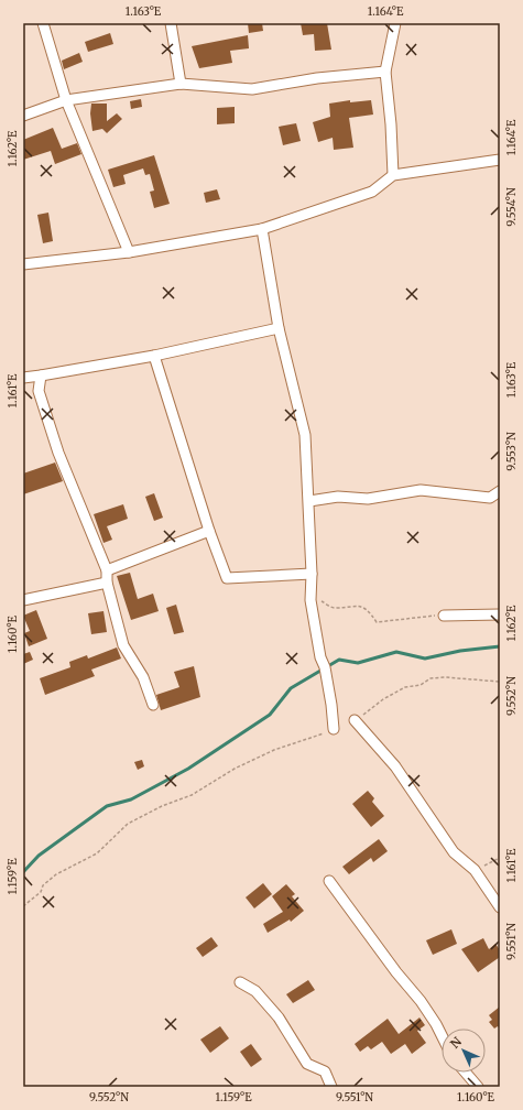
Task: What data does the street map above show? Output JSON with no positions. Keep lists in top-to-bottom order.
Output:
{
  "north": "top left",
  "coordinates": [
    "1.163°E",
    "1.164°E",
    "1.162°E",
    "9.554°N",
    "1.161°E",
    "9.553°N",
    "1.160°E",
    "9.552°N",
    "1.159°E",
    "9.551°N"
  ]
}
